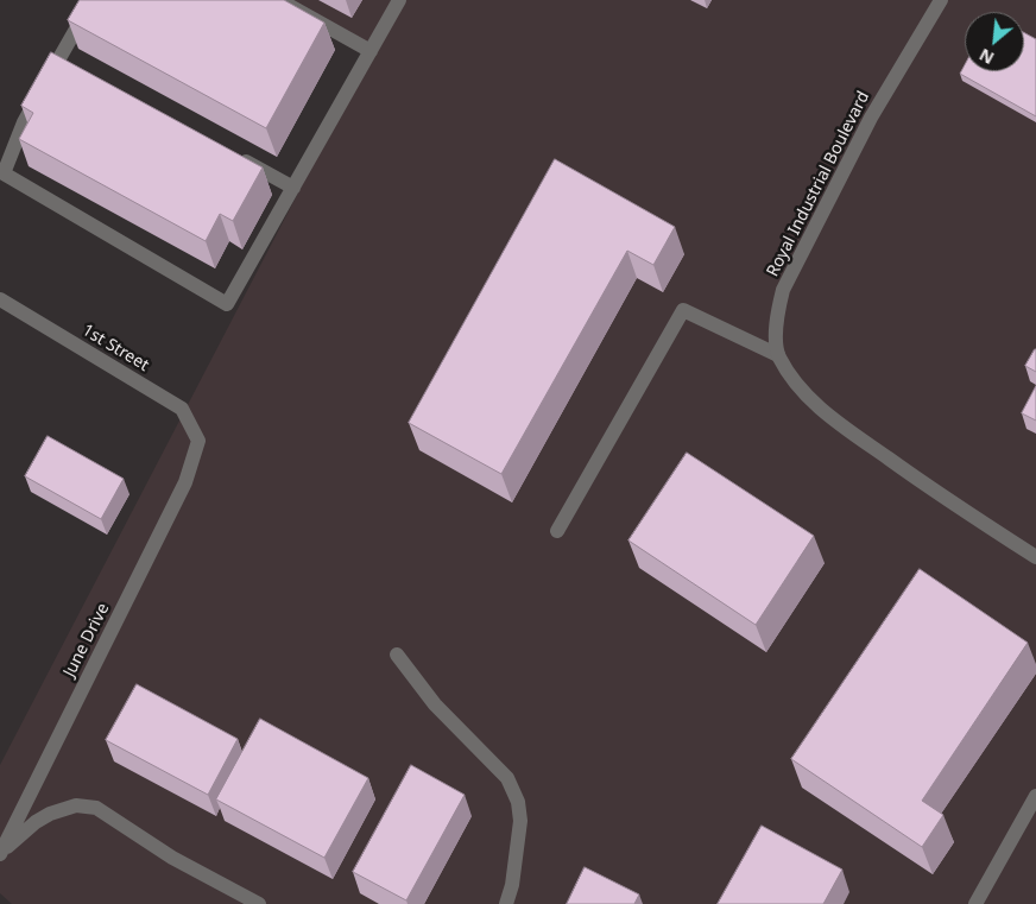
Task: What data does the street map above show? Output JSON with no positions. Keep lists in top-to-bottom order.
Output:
{
  "streets": {
    "street": ["Royal Industrial Boulevard", "1st Street", "June Drive"]
  },
  "crossings": [
    ["1st Street", "June Drive"]
  ],
  "north": "bottom left"
}
